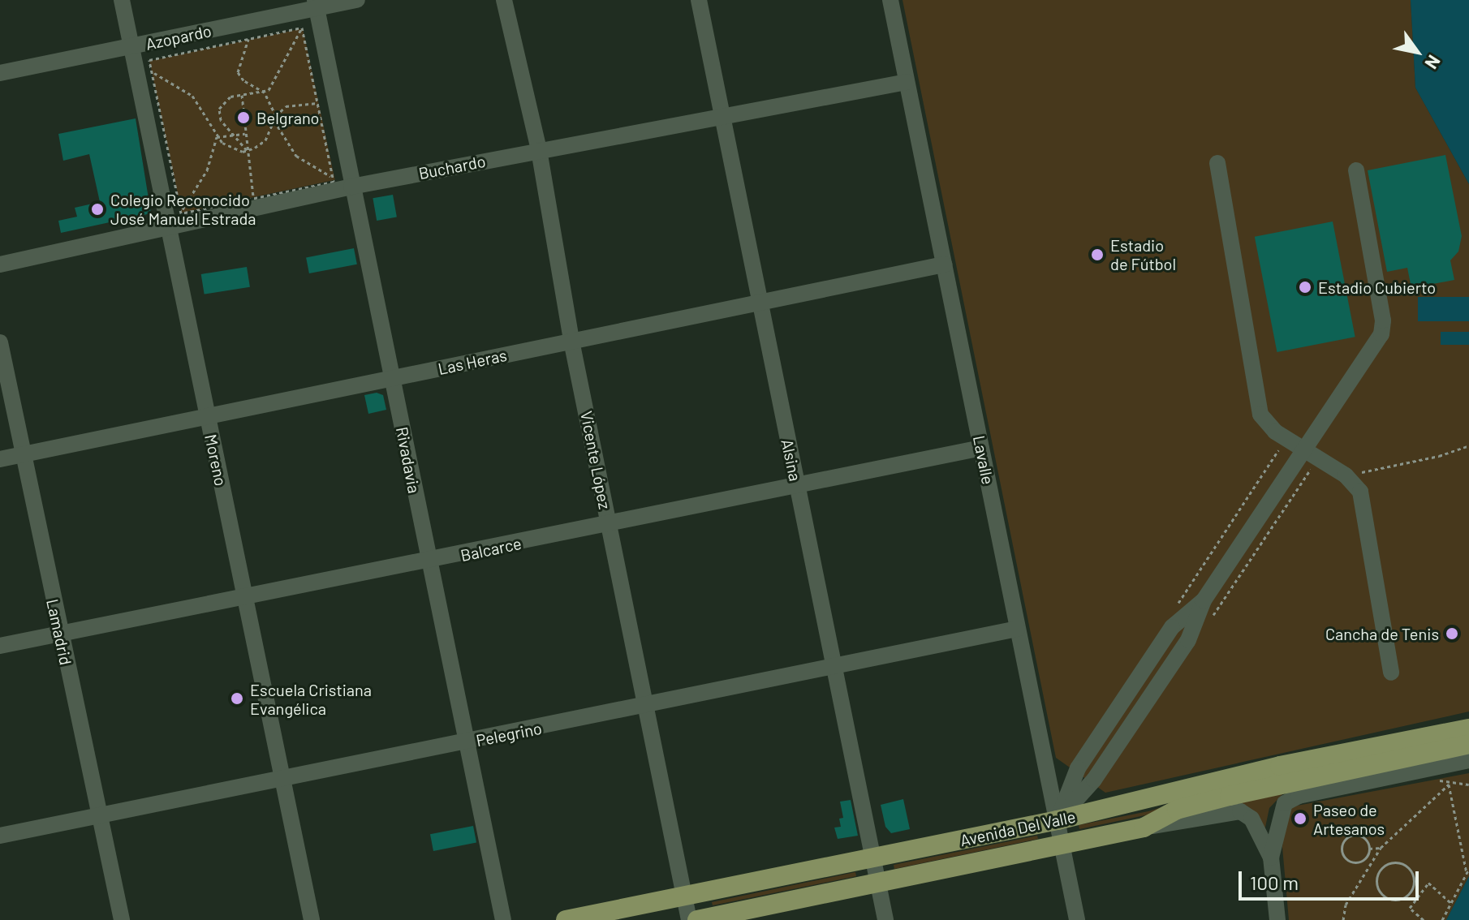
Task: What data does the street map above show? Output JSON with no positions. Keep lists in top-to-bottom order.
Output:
{
  "streets": {
    "main road": ["Avenida Del Valle"],
    "street": [
      "Azopardo",
      "Buchardo",
      "Las Heras",
      "Moreno",
      "Rivadavia",
      "Vicente López",
      "Alsina",
      "Lavalle",
      "Balcarce",
      "Lamadrid",
      "Pelegrino"
    ]
  },
  "crossings": [
    ["Azopardo", "Moreno"],
    ["Azopardo", "Rivadavia"],
    ["Buchardo", "Moreno"],
    ["Buchardo", "Rivadavia"],
    ["Buchardo", "Vicente López"],
    ["Buchardo", "Alsina"],
    ["Buchardo", "Lavalle"],
    ["Las Heras", "Moreno"],
    ["Las Heras", "Rivadavia"],
    ["Las Heras", "Vicente López"],
    ["Las Heras", "Alsina"],
    ["Las Heras", "Lavalle"],
    ["Las Heras", "Lamadrid"],
    ["Moreno", "Balcarce"],
    ["Moreno", "Pelegrino"],
    ["Rivadavia", "Balcarce"],
    ["Rivadavia", "Pelegrino"],
    ["Vicente López", "Balcarce"],
    ["Vicente López", "Pelegrino"],
    ["Vicente López", "Avenida Del Valle"],
    ["Alsina", "Balcarce"],
    ["Alsina", "Pelegrino"],
    ["Alsina", "Avenida Del Valle"],
    ["Lavalle", "Balcarce"],
    ["Lavalle", "Pelegrino"],
    ["Lavalle", "Avenida Del Valle"],
    ["Balcarce", "Lamadrid"],
    ["Lamadrid", "Pelegrino"]
  ],
  "places": [
    "Belgrano",
    "Colegio Reconocido José Manuel Estrada",
    "Estadio de Fútbol",
    "Estadio Cubierto",
    "Cancha de Tenis",
    "Escuela Cristiana Evangélica",
    "Paseo de Artesanos"
  ],
  "scale_bar": "100 m",
  "north": "bottom right"
}
